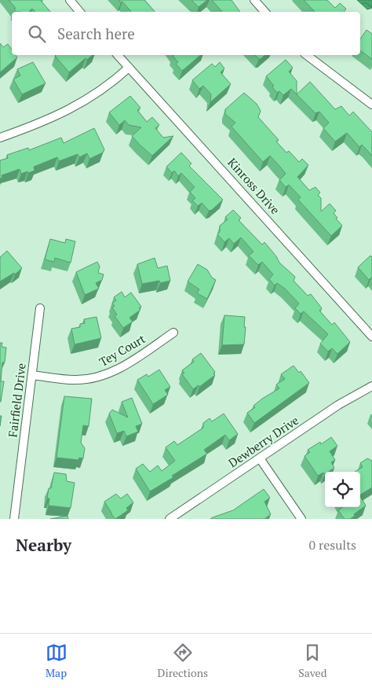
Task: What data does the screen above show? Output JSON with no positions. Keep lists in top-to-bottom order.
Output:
{
  "streets": {
    "street": [
      "Kinross Drive",
      "Tey Court",
      "Fairfield Drive",
      "Dewberry Drive"
    ]
  },
  "crossings": [
    ["Tey Court", "Fairfield Drive"]
  ],
  "page": {
    "search": "Search here",
    "heading": ["Nearby", "0 results"],
    "nav": ["Map", "Directions", "Saved"]
  }
}
